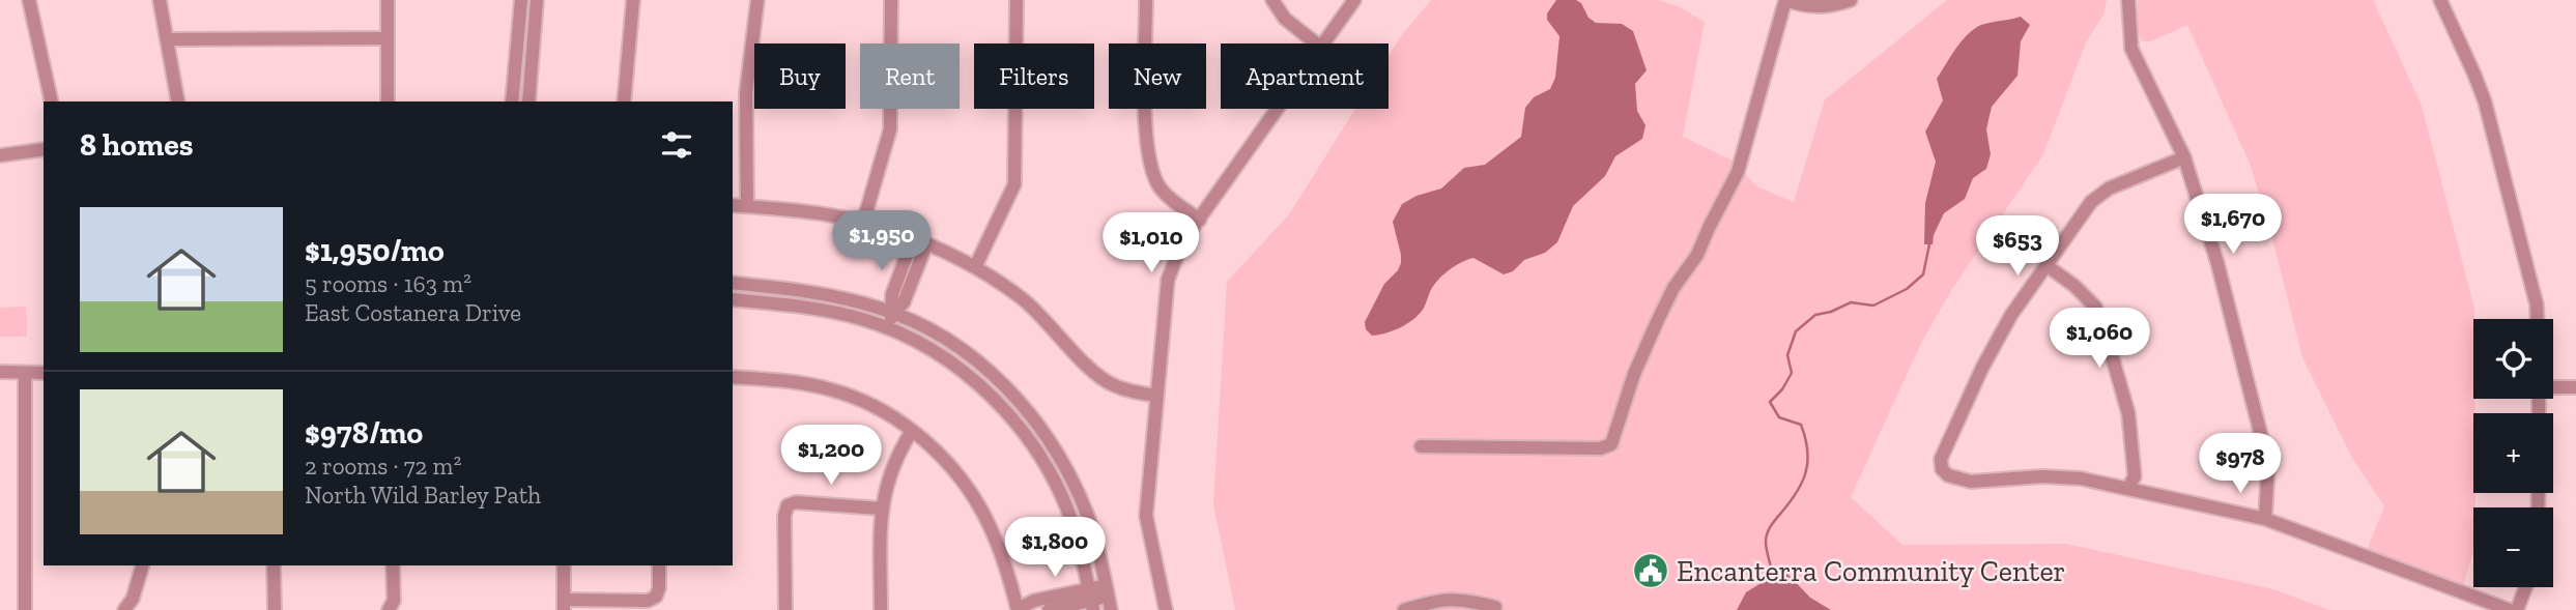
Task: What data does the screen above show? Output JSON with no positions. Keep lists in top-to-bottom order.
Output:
{
  "places": {
    "public building": ["Encanterra Community Center"]
  },
  "page": {
    "chip": [
      "Buy",
      "Rent",
      "Filters",
      "New",
      "Apartment"
    ],
    "heading": "8 homes",
    "list": [
      {
        "name": "$1,950/mo",
        "note": "5 rooms · 163 m² · East Costanera Drive"
      },
      {
        "name": "$978/mo",
        "note": "2 rooms · 72 m² · North Wild Barley Path"
      }
    ],
    "price": [
      "$1,670",
      "$1,950",
      "$1,010",
      "$653",
      "$1,060",
      "$1,200",
      "$978",
      "$1,800"
    ],
    "map_buttons": ["+", "−"]
  }
}
